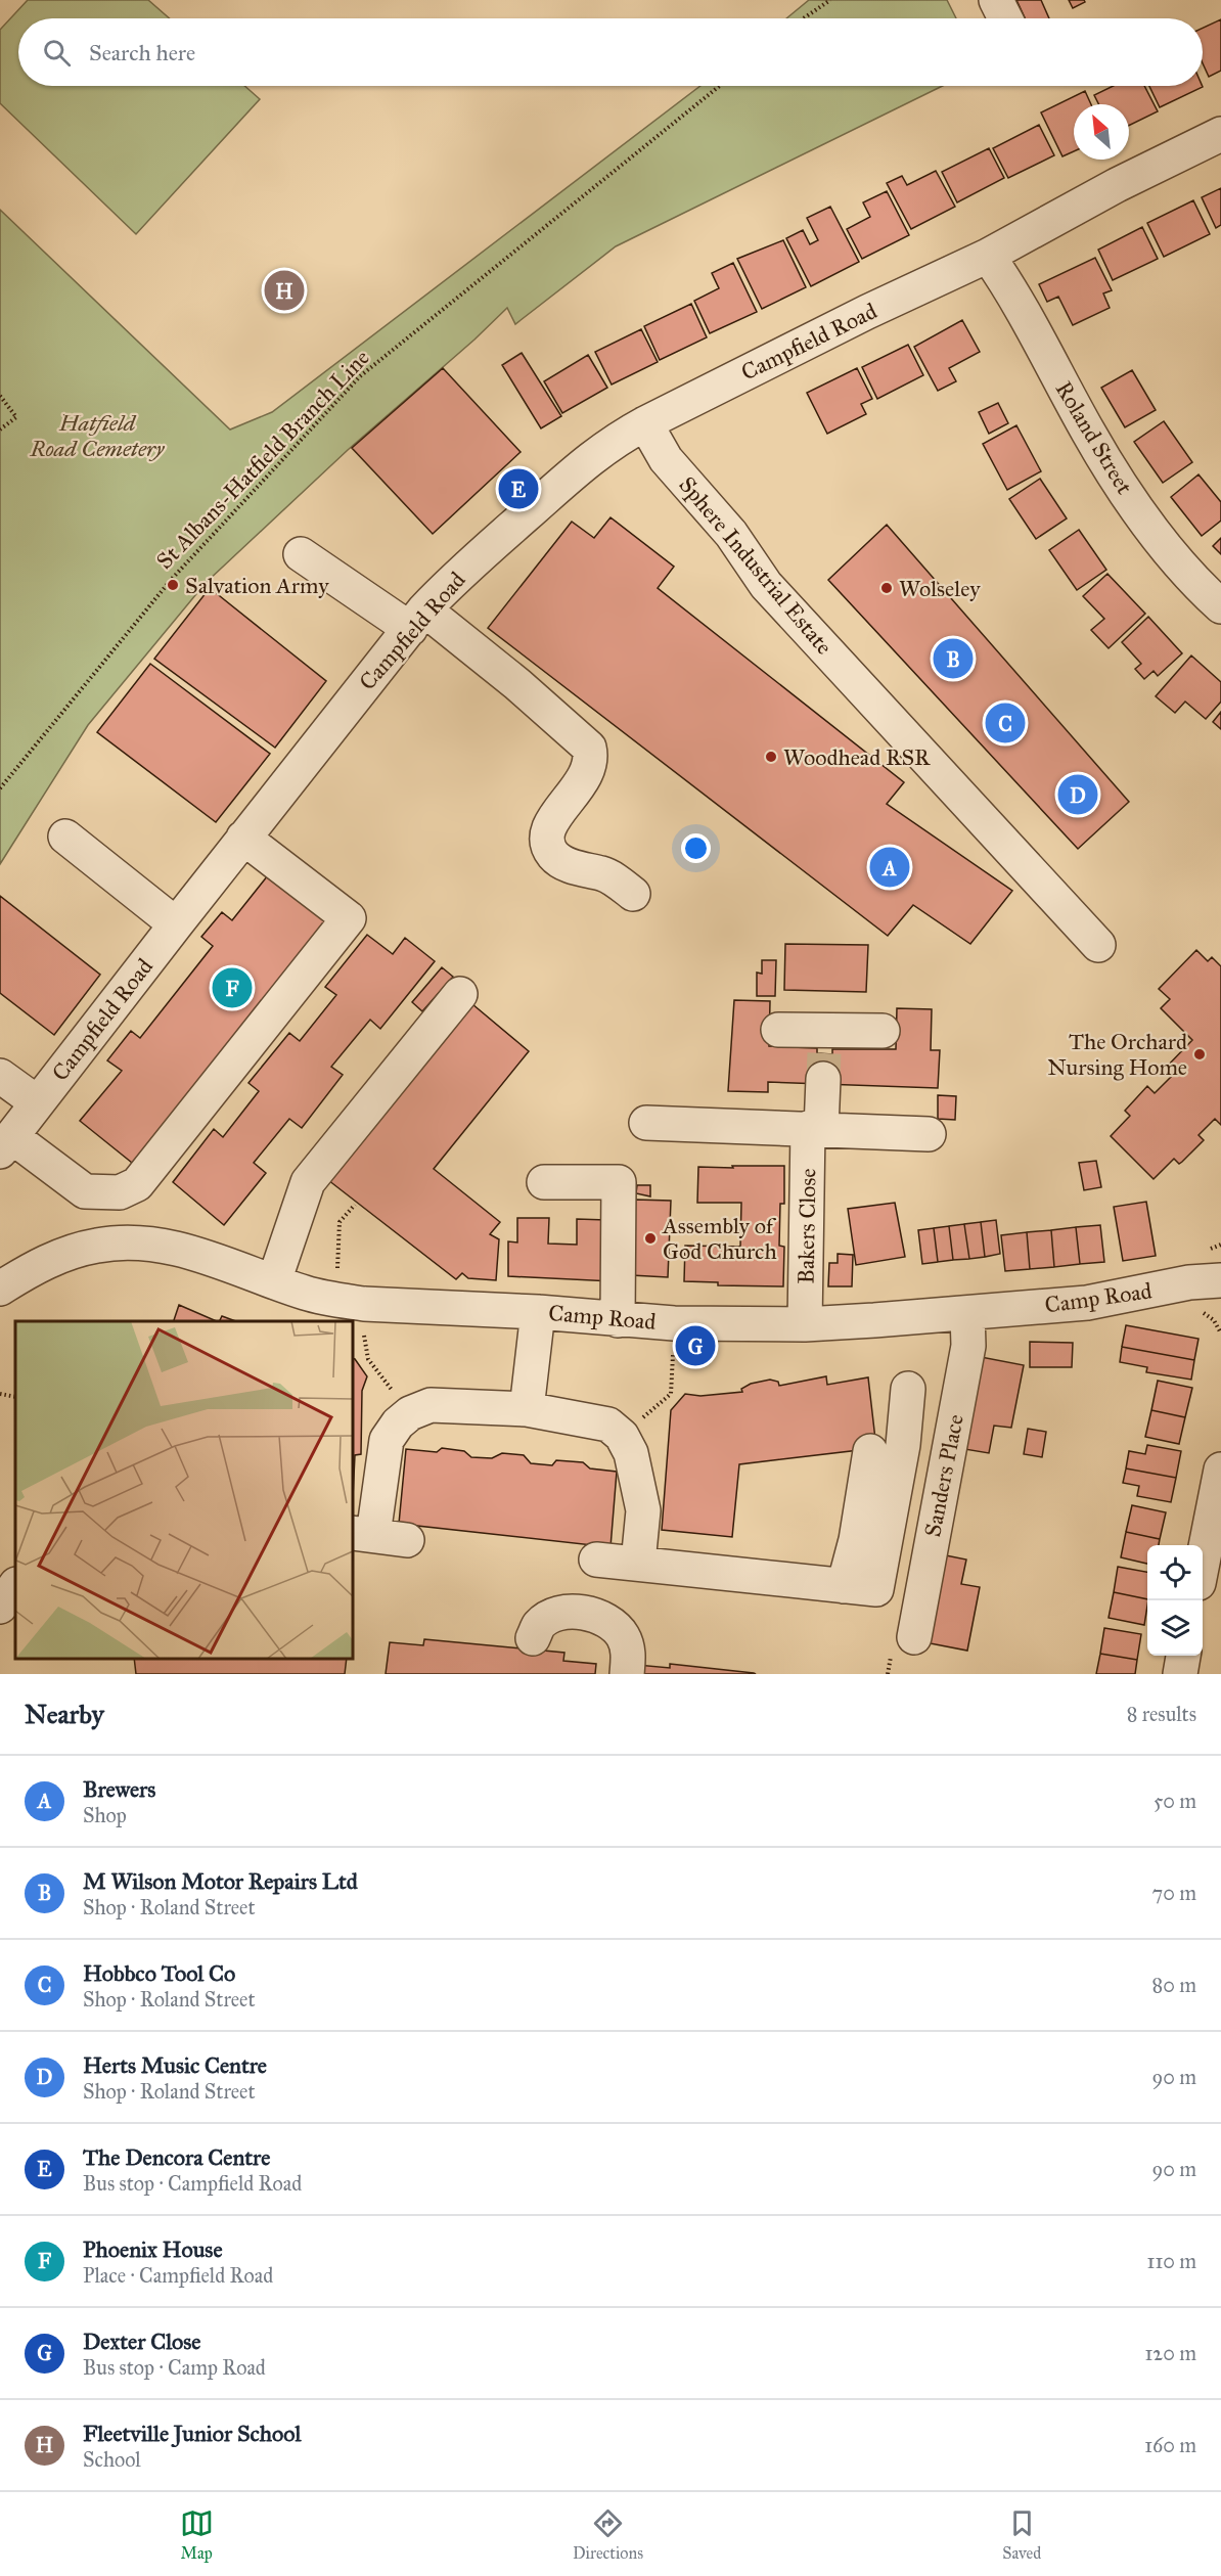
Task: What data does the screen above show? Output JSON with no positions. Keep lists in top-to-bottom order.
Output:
{
  "streets": {
    "street": [
      "Campfield Road",
      "Roland Street",
      "Sphere Industrial Estate",
      "Bakers Close",
      "Camp Road",
      "Sanders Place"
    ],
    "path": ["St Albans-Hatfield Branch Line"]
  },
  "crossings": [
    ["Campfield Road", "Roland Street"],
    ["Campfield Road", "Sphere Industrial Estate"],
    ["Bakers Close", "Camp Road"],
    ["Camp Road", "Sanders Place"]
  ],
  "parks": ["Hatfield Road Cemetery"],
  "places": [
    "Salvation Army",
    "Wolseley",
    "Woodhead RSR",
    "The Orchard Nursing Home",
    "Assembly of God Church"
  ],
  "north": "top left",
  "page": {
    "search": "Search here",
    "pins": [
      "H",
      "E",
      "B",
      "C",
      "D",
      "A",
      "F",
      "G"
    ],
    "heading": ["Nearby", "8 results"],
    "list": [
      {
        "mark": "A",
        "name": "Brewers",
        "note": "Shop",
        "value": "50 m"
      },
      {
        "mark": "B",
        "name": "M Wilson Motor Repairs Ltd",
        "note": "Shop · Roland Street",
        "value": "70 m"
      },
      {
        "mark": "C",
        "name": "Hobbco Tool Co",
        "note": "Shop · Roland Street",
        "value": "80 m"
      },
      {
        "mark": "D",
        "name": "Herts Music Centre",
        "note": "Shop · Roland Street",
        "value": "90 m"
      },
      {
        "mark": "E",
        "name": "The Dencora Centre",
        "note": "Bus stop · Campfield Road",
        "value": "90 m"
      },
      {
        "mark": "F",
        "name": "Phoenix House",
        "note": "Place · Campfield Road",
        "value": "110 m"
      },
      {
        "mark": "G",
        "name": "Dexter Close",
        "note": "Bus stop · Camp Road",
        "value": "120 m"
      },
      {
        "mark": "H",
        "name": "Fleetville Junior School",
        "note": "School",
        "value": "160 m"
      }
    ],
    "nav": ["Map", "Directions", "Saved"]
  }
}
